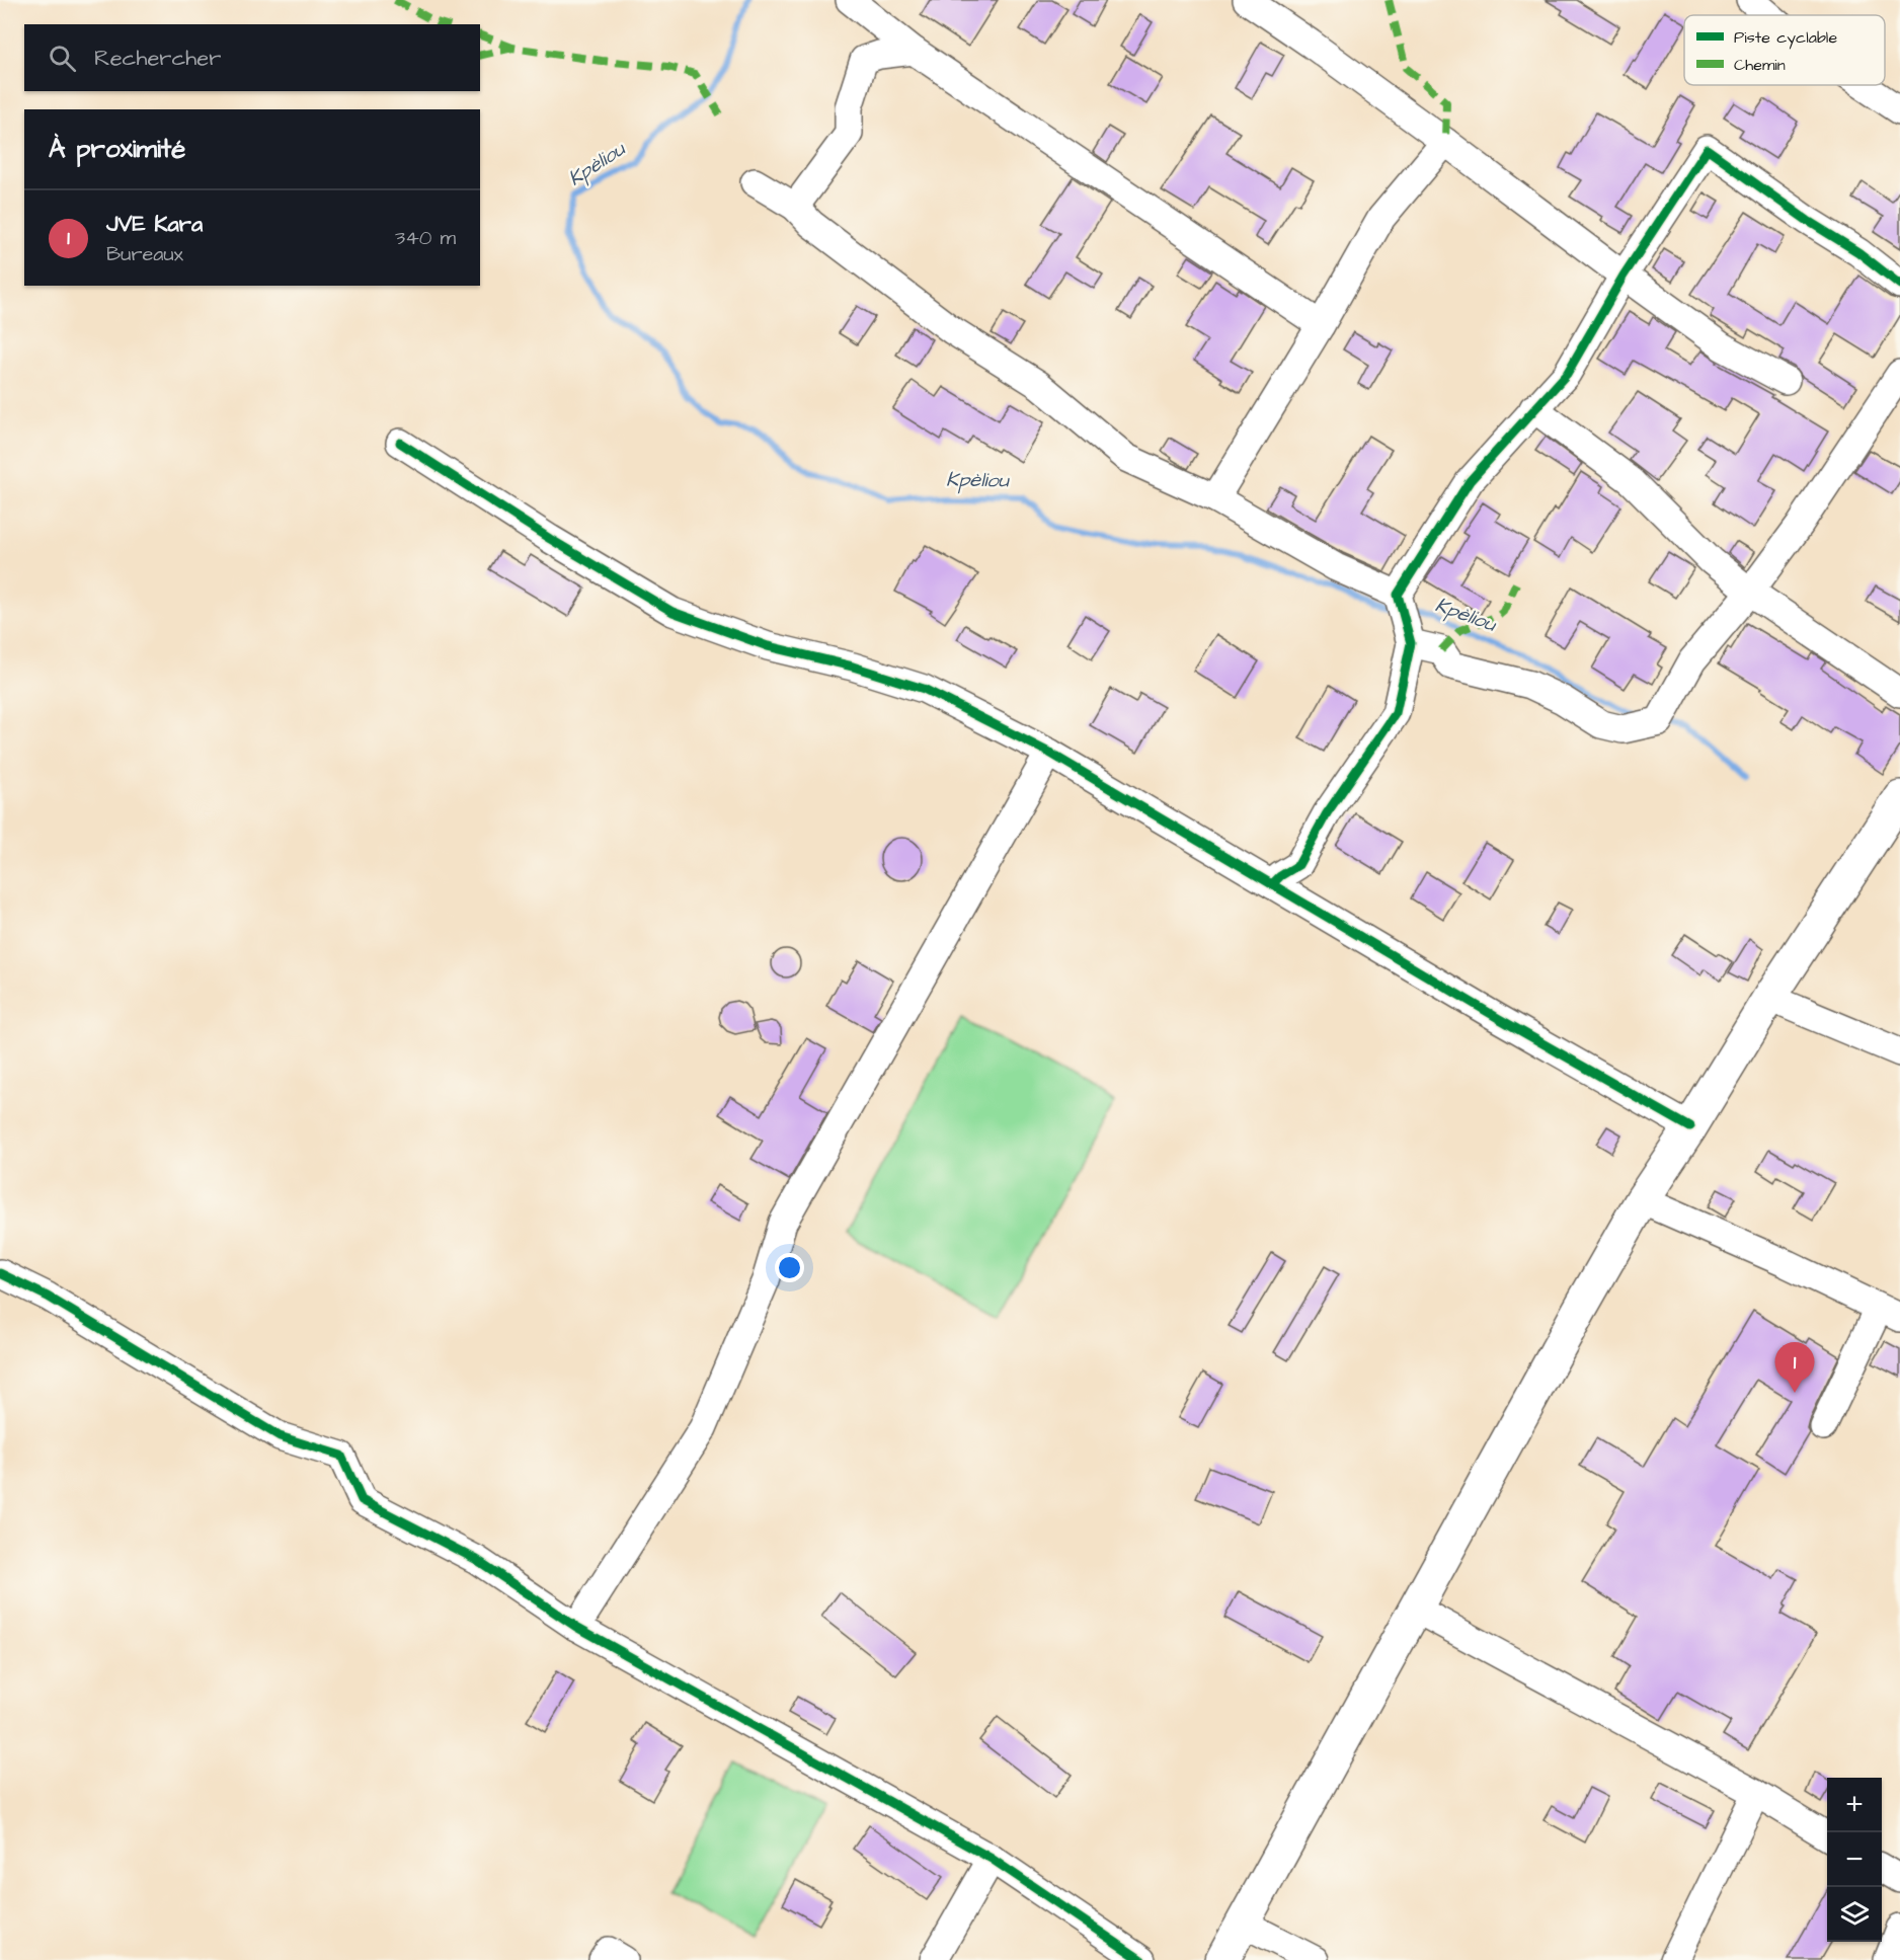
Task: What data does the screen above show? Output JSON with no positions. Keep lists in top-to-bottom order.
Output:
{
  "water": ["Kpèliou"],
  "legend": ["Piste cyclable", "Chemin"],
  "page": {
    "search": "Rechercher",
    "heading": "À proximité",
    "list": [
      {
        "mark": "1",
        "name": "JVE Kara",
        "note": "Bureaux",
        "value": "340 m"
      }
    ],
    "pins": "1",
    "map_buttons": ["+", "−"]
  }
}
